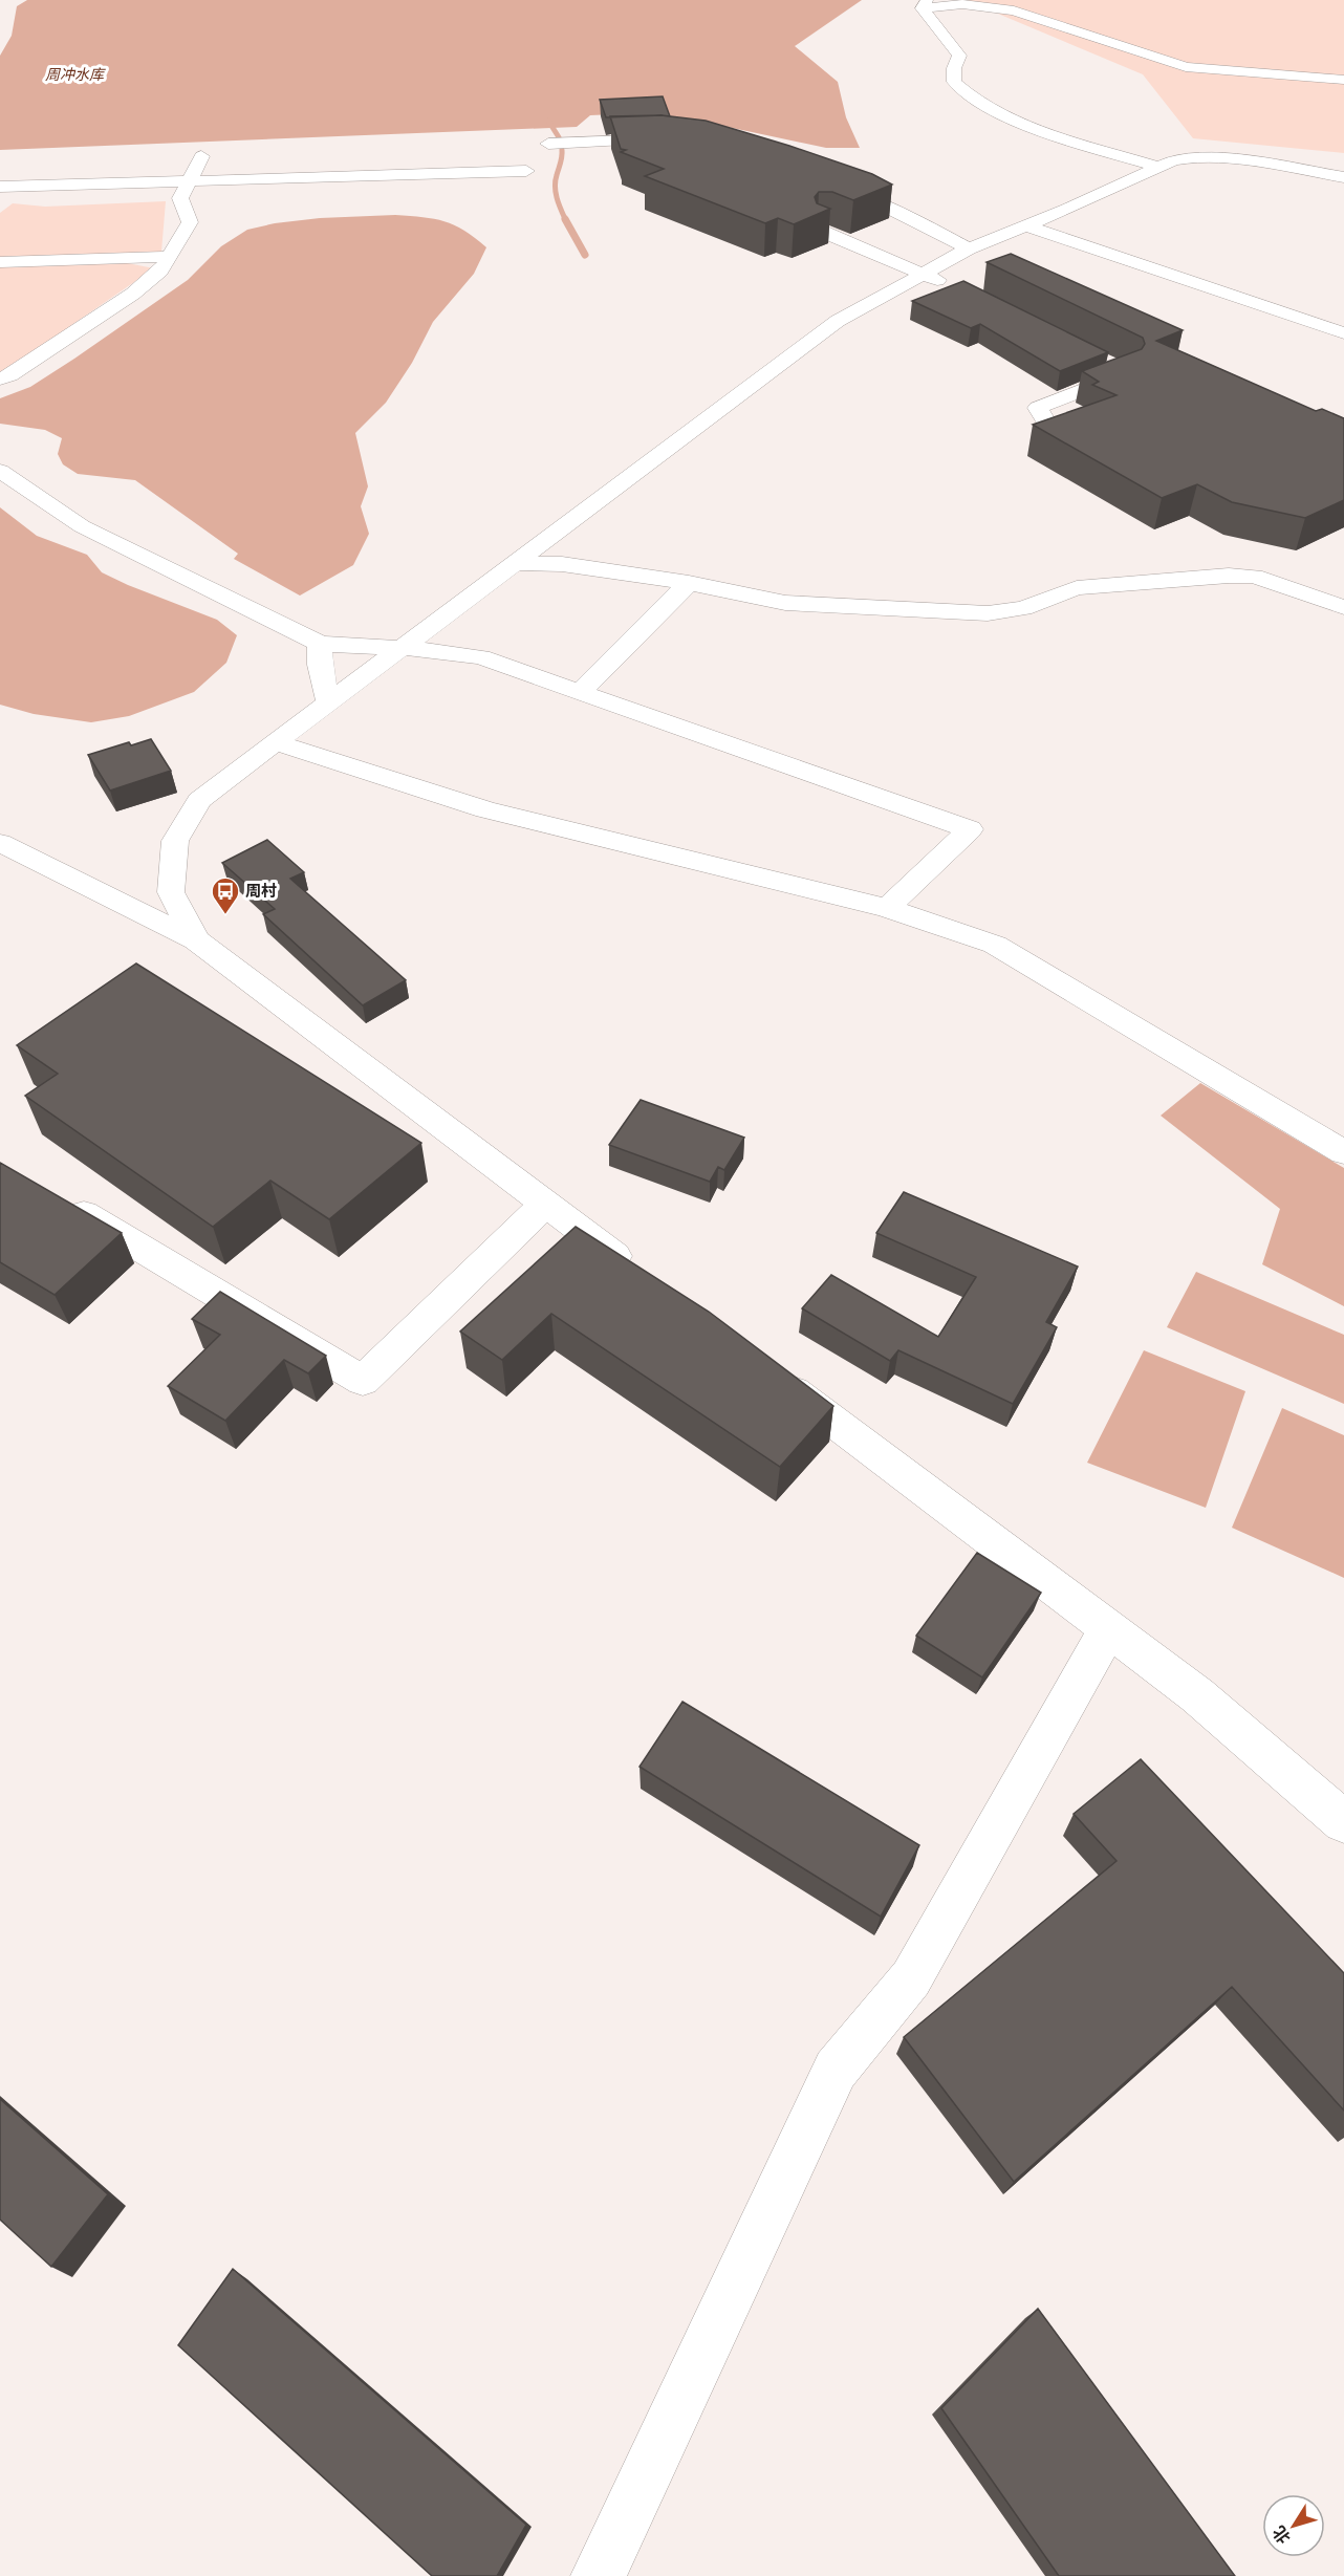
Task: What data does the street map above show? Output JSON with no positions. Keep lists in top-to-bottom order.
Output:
{
  "water": ["周冲水库"],
  "places": {
    "bus stop": ["周村"]
  },
  "north": "bottom left"
}
